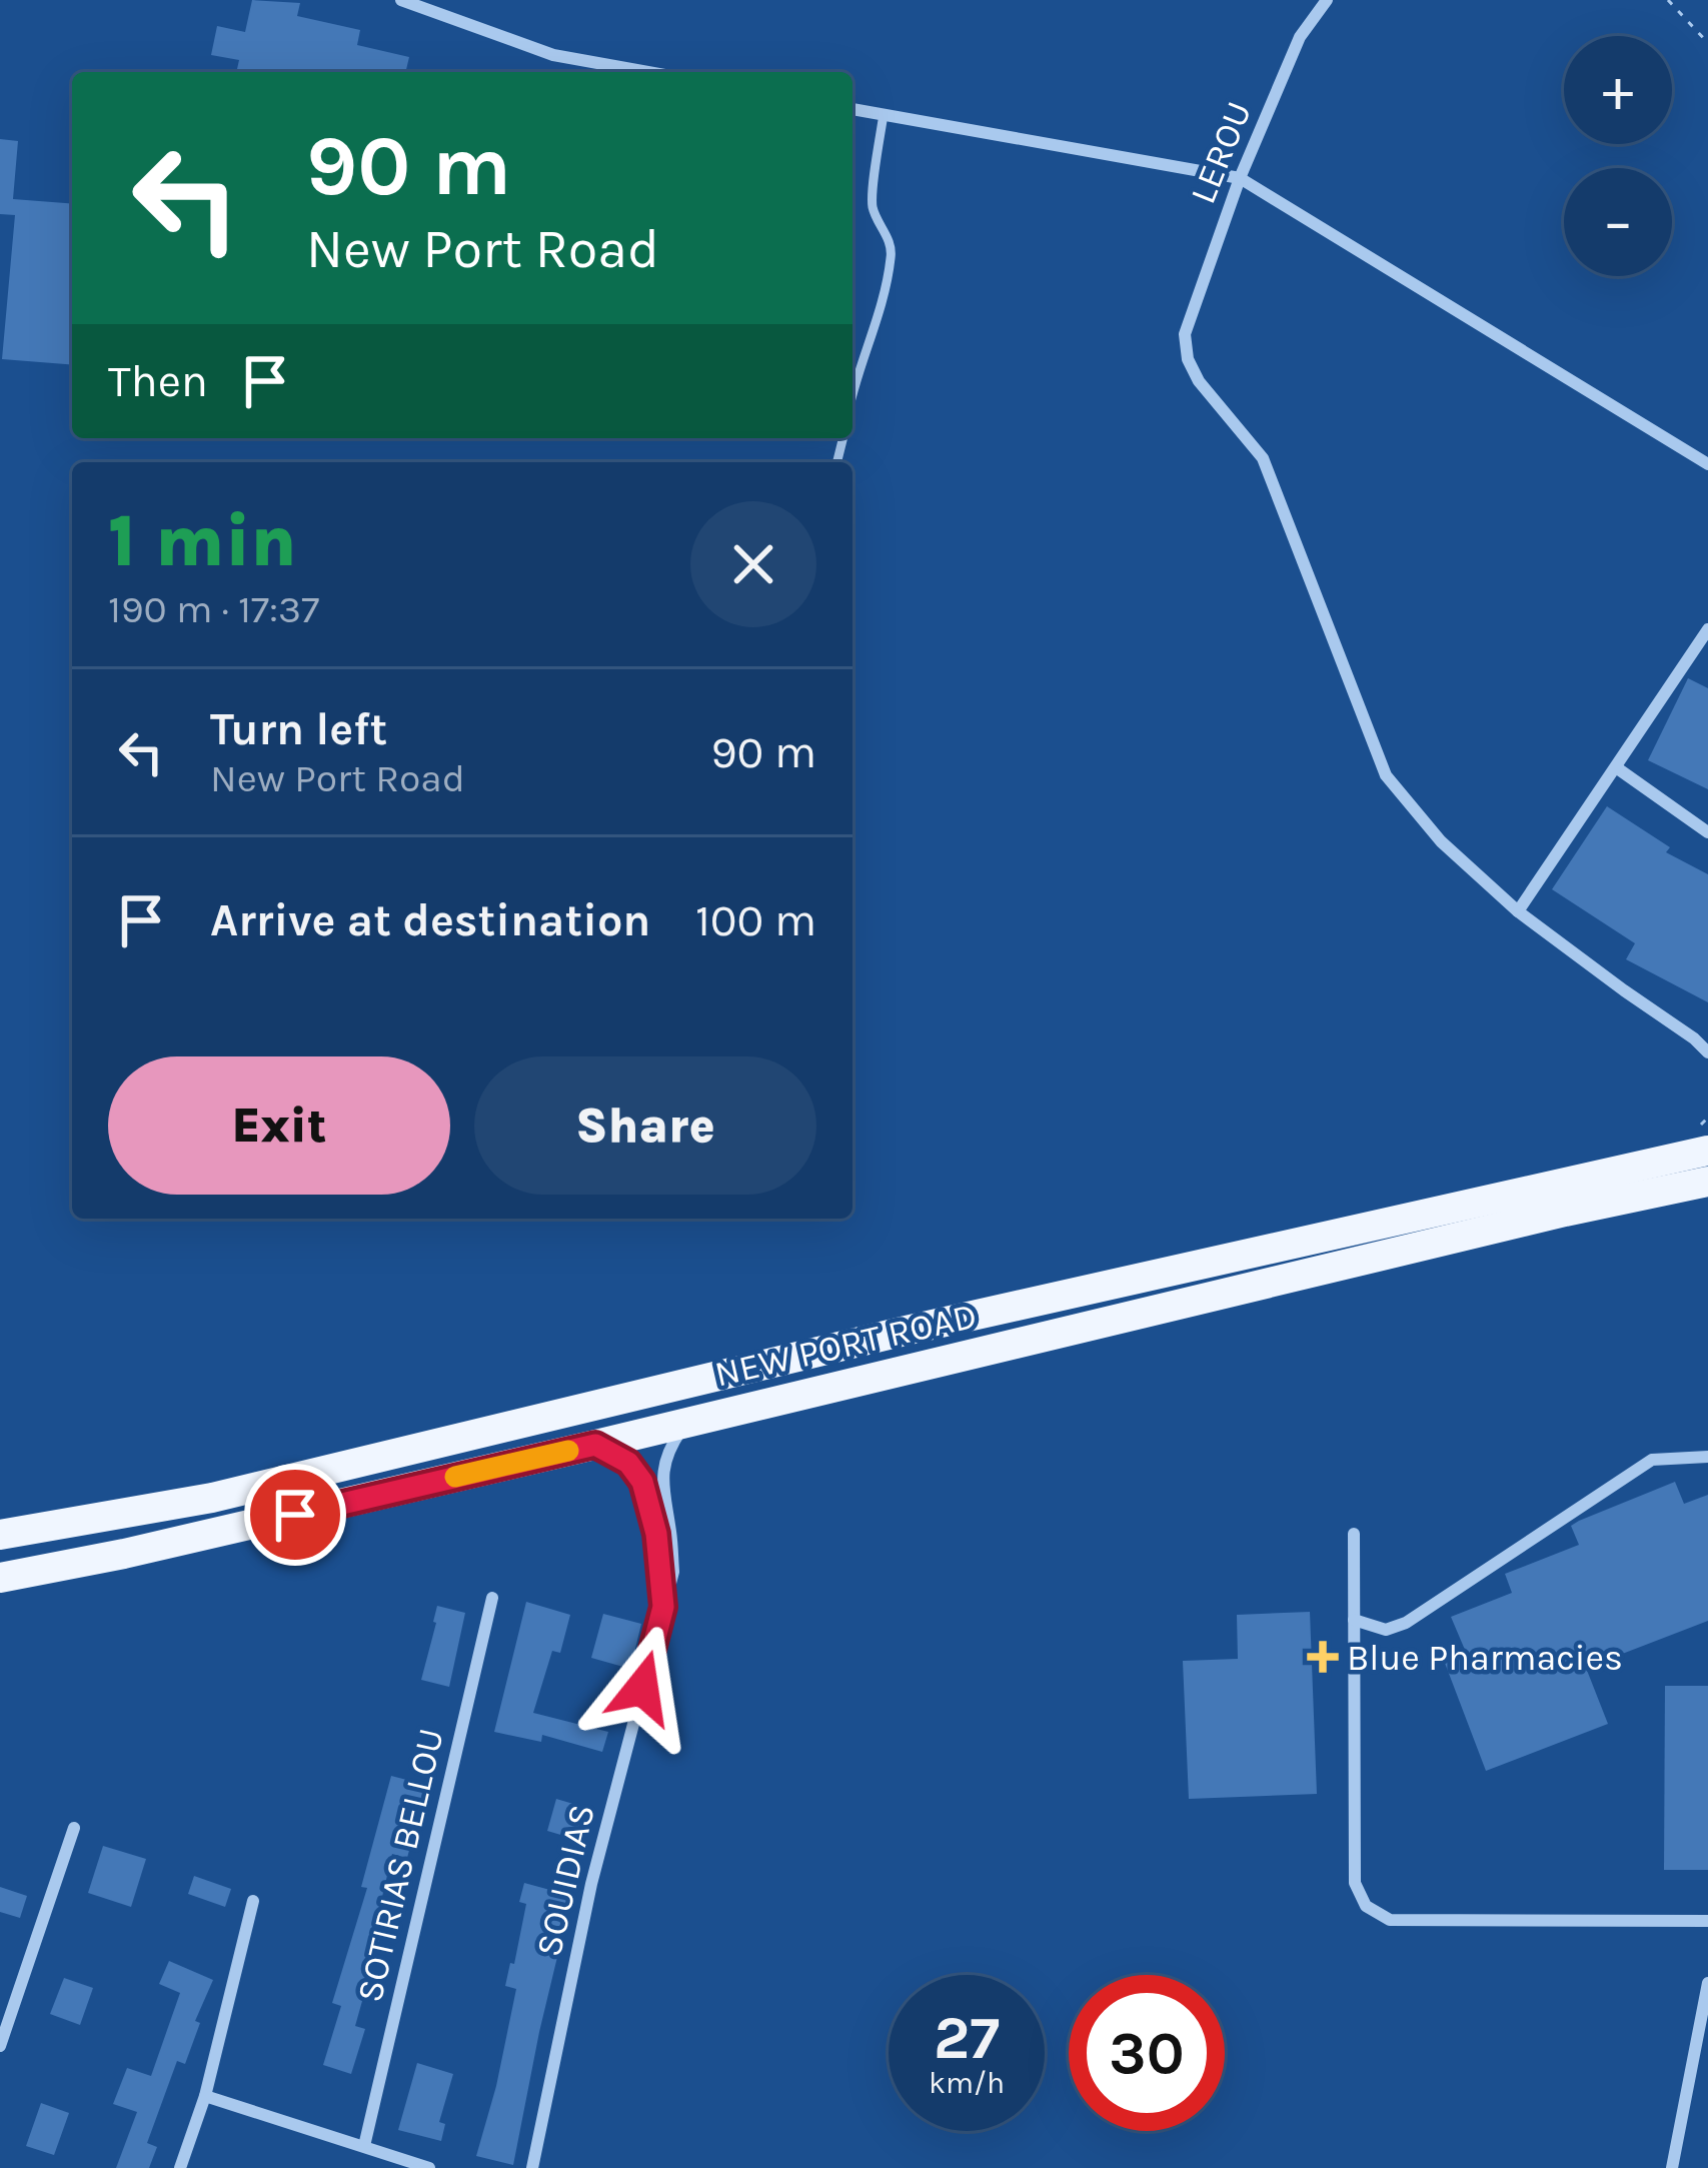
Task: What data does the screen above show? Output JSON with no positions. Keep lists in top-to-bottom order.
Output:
{
  "streets": {
    "main road": ["NEW PORT ROAD"],
    "street": ["LEROU", "SOTIRIAS BELLOU", "SOUIDIAS"]
  },
  "crossings": [
    ["NEW PORT ROAD", "SOUIDIAS"]
  ],
  "places": {
    "health": ["Blue Pharmacies"]
  },
  "page": {
    "map_buttons": ["+", "−"],
    "turn": ["90 m", "New Port Road"],
    "then": "Then",
    "heading": ["1 min", "190 m · 17:37"],
    "list": [
      {
        "name": "Turn left",
        "note": "New Port Road",
        "value": "90 m"
      },
      {
        "name": "Arrive at destination",
        "value": "100 m"
      }
    ],
    "buttons": ["Exit", "Share"],
    "speed": "27 km/h",
    "limit": "30"
  }
}
